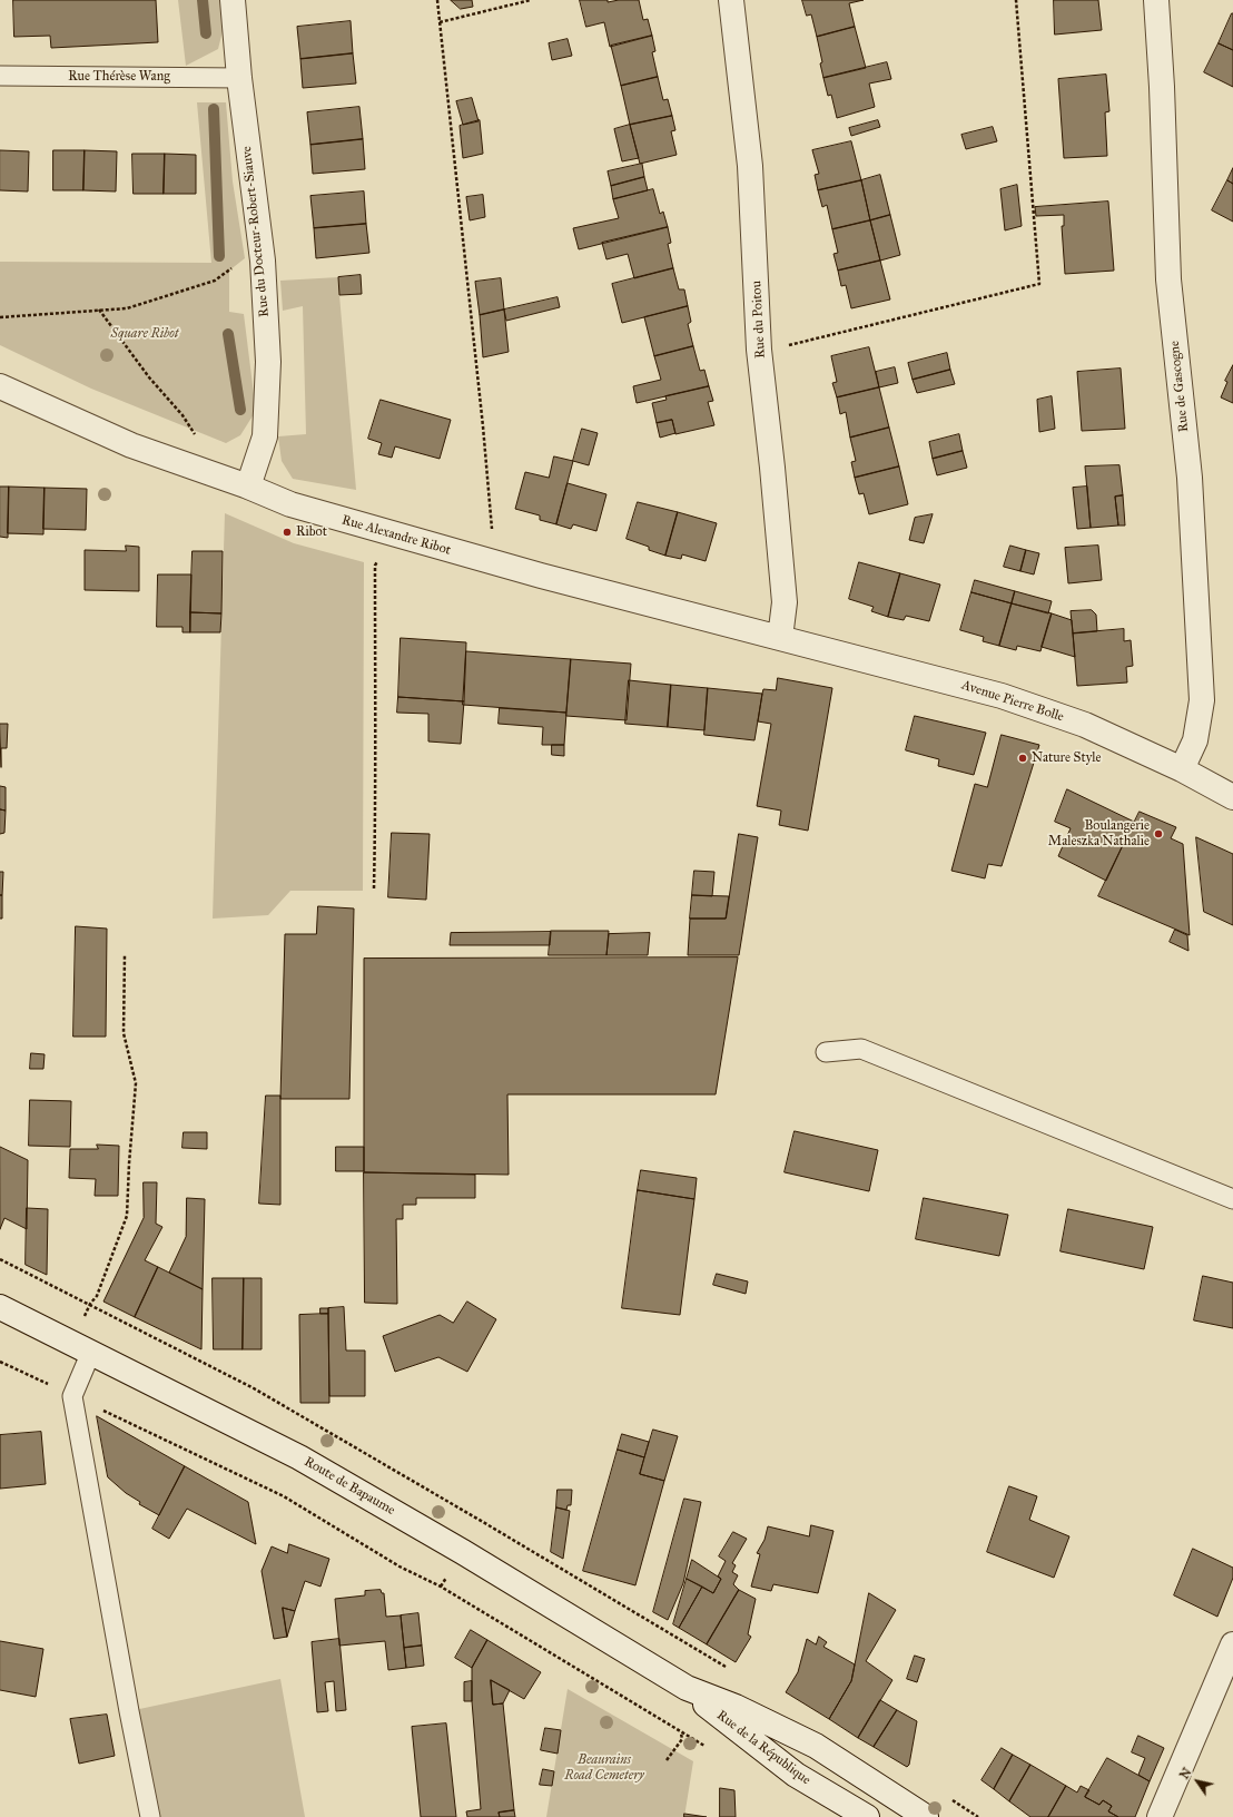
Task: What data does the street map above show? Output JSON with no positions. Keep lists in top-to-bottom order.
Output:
{
  "streets": {
    "street": [
      "Rue du Docteur-Robert-Siauve",
      "Rue du Poitou",
      "Rue de Gascogne",
      "Rue Alexandre Ribot",
      "Avenue Pierre Bolle",
      "Route de Bapaume",
      "Rue de la République"
    ],
    "lane": ["Rue Thérèse Wang"]
  },
  "crossings": [
    ["Rue Thérèse Wang", "Rue du Docteur-Robert-Siauve"],
    ["Rue du Docteur-Robert-Siauve", "Rue Alexandre Ribot"],
    ["Rue du Poitou", "Rue Alexandre Ribot"],
    ["Rue du Poitou", "Avenue Pierre Bolle"],
    ["Rue de Gascogne", "Avenue Pierre Bolle"],
    ["Rue Alexandre Ribot", "Avenue Pierre Bolle"],
    ["Route de Bapaume", "Rue de la République"]
  ],
  "parks": ["Square Ribot", "Beaurains Road Cemetery"],
  "places": ["Ribot", "Nature Style", "Boulangerie Maleszka Nathalie"],
  "north": "top left"
}
